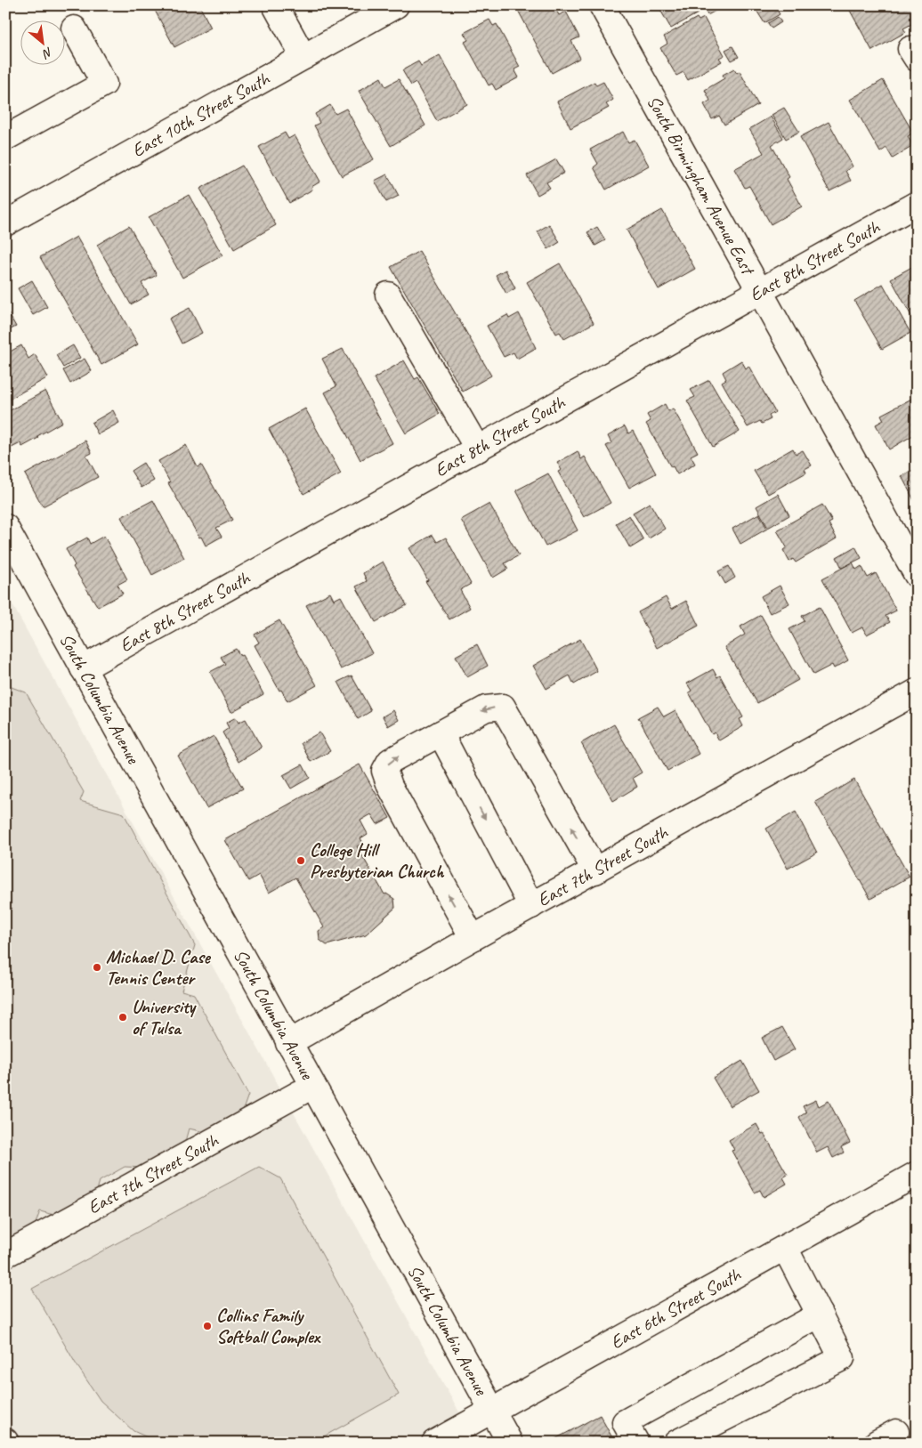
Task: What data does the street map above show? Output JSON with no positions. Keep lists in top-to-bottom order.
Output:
{
  "streets": {
    "street": [
      "East 10th Street South",
      "South Birmingham Avenue East",
      "East 8th Street South",
      "South Columbia Avenue",
      "East 7th Street South",
      "East 6th Street South"
    ]
  },
  "crossings": [
    ["South Birmingham Avenue East", "East 8th Street South"],
    ["East 8th Street South", "South Columbia Avenue"],
    ["South Columbia Avenue", "East 7th Street South"],
    ["South Columbia Avenue", "East 6th Street South"]
  ],
  "places": [
    "College Hill Presbyterian Church",
    "Michael D. Case Tennis Center",
    "University of Tulsa",
    "Collins Family Softball Complex"
  ],
  "north": "bottom right"
}
